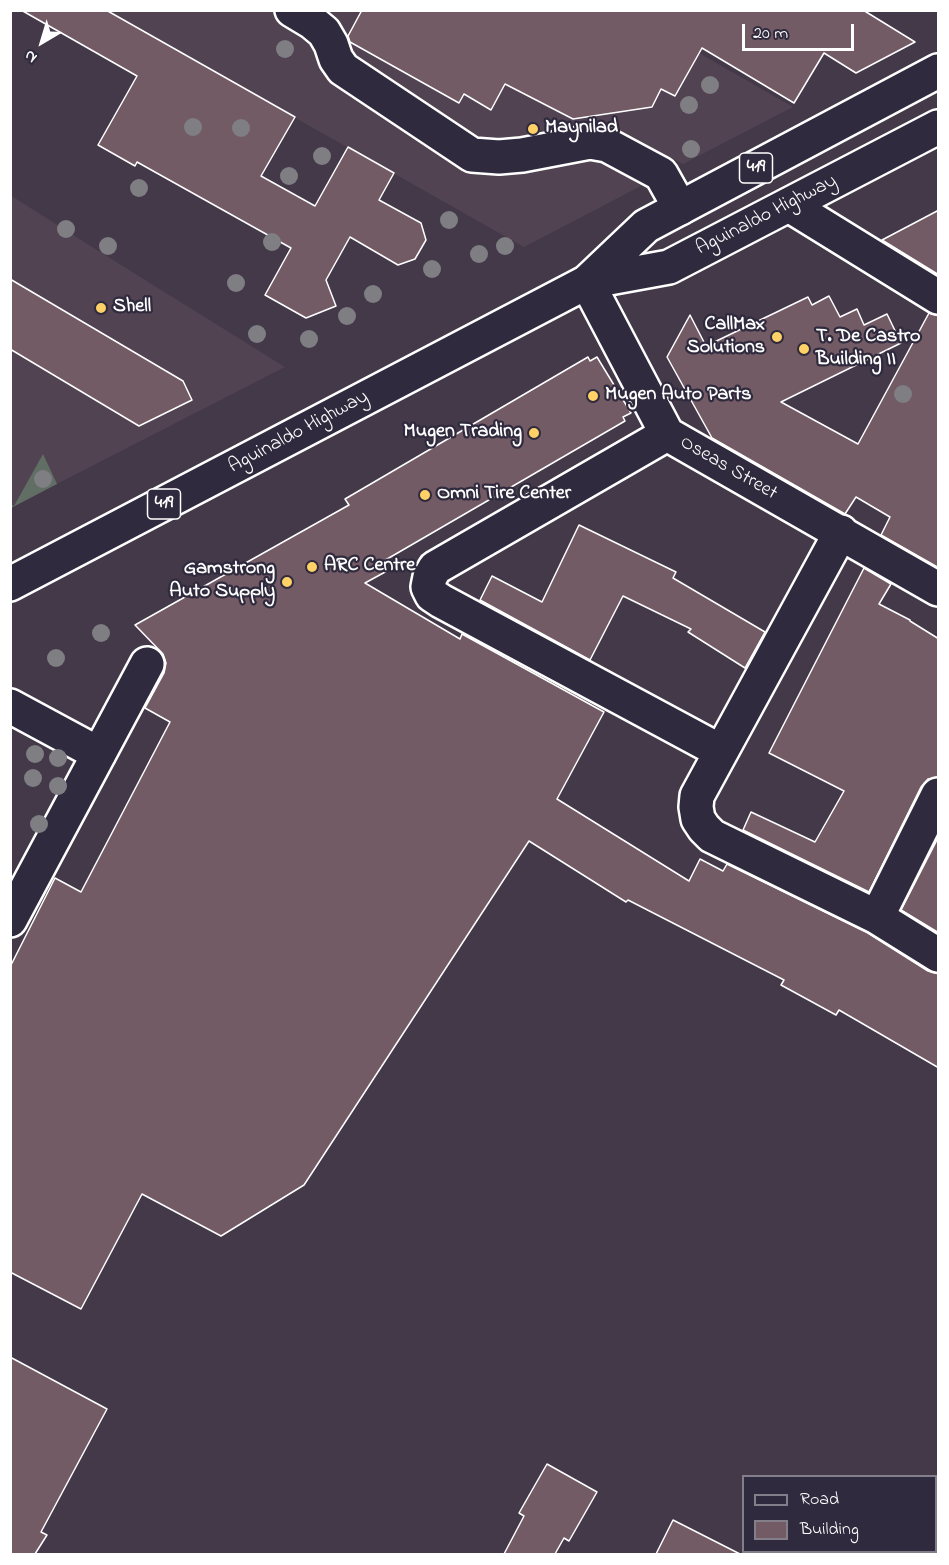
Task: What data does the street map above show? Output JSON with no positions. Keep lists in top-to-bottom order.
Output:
{
  "streets": {
    "main road": ["419", "Aguinaldo Highway", "Oseas Street"]
  },
  "crossings": [
    ["Aguinaldo Highway", "Oseas Street"]
  ],
  "places": [
    "Maynilad",
    "Shell",
    "CallMax Solutions",
    "T. De Castro Building II",
    "Mugen Auto Parts",
    "Mugen Trading",
    "Omni Tire Center",
    "ARC Centre",
    "Gamstrong Auto Supply"
  ],
  "legend": ["Road", "Building"],
  "scale_bar": "20 m",
  "north": "bottom left"
}
